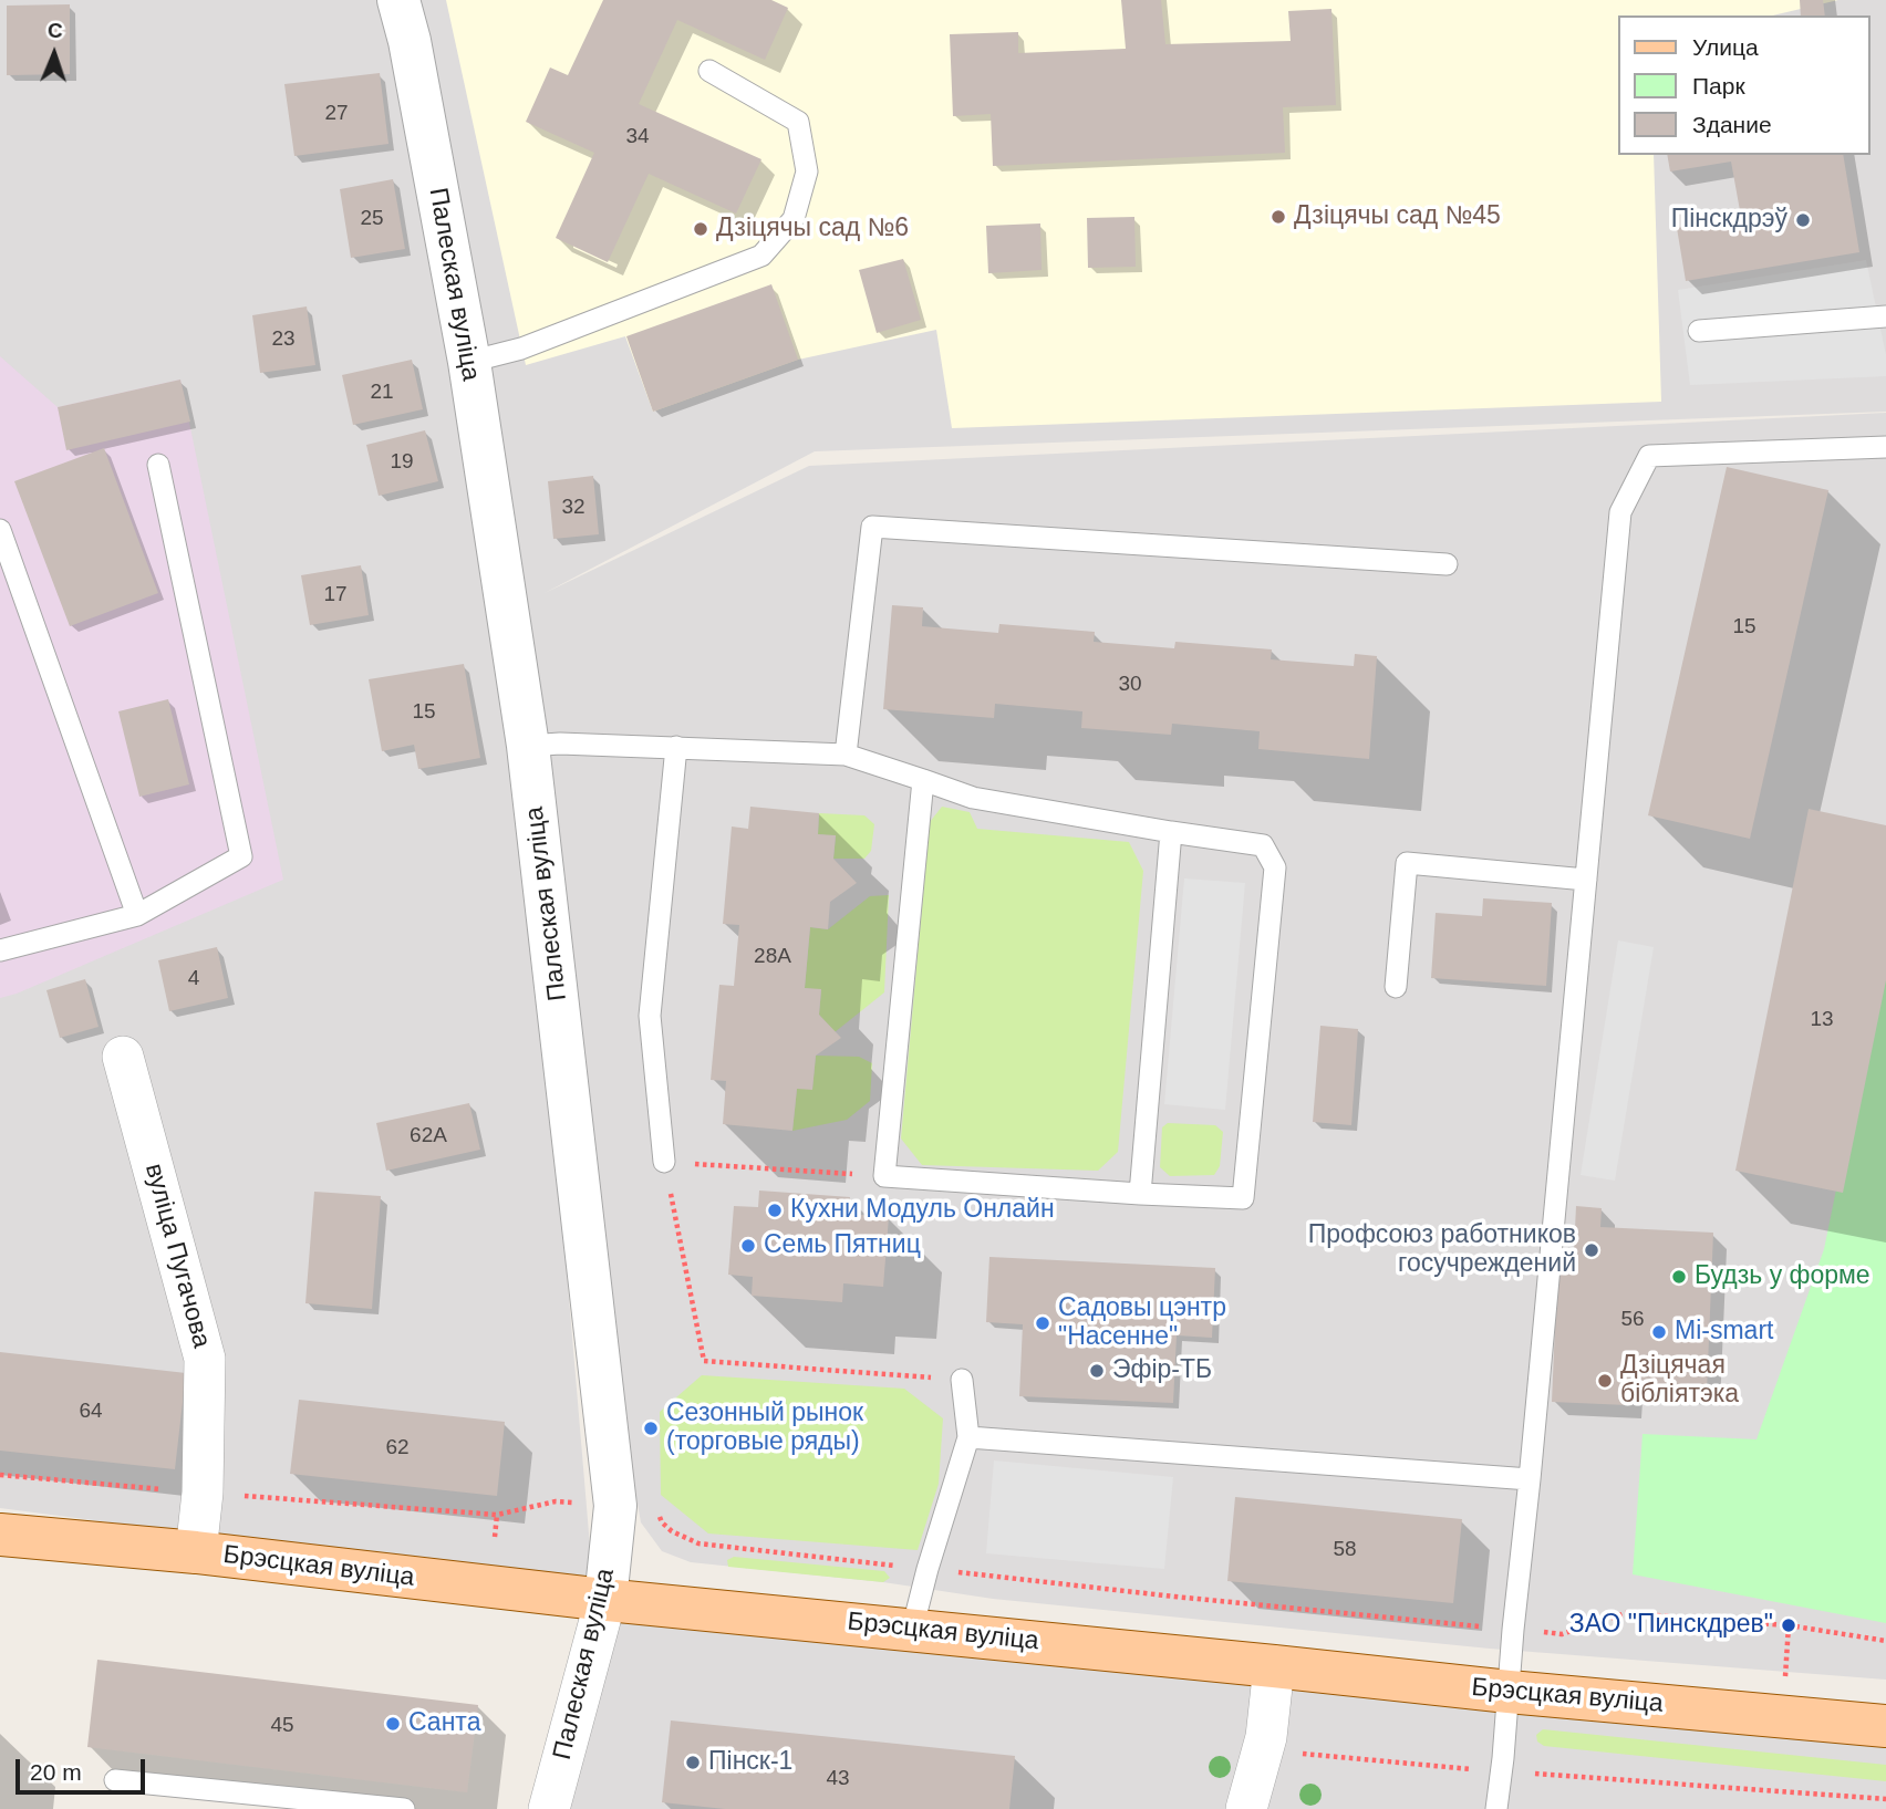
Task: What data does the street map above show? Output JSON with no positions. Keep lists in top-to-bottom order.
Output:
{
  "streets": {
    "main road": ["Брэсцкая вуліца"],
    "street": ["Палеская вуліца", "вуліца Пугачова"]
  },
  "crossings": [
    ["Палеская вуліца", "Брэсцкая вуліца"],
    ["вуліца Пугачова", "Брэсцкая вуліца"]
  ],
  "places": [
    "Дзіцячы сад №45",
    "Пінскдрэў",
    "Дзіцячы сад №6",
    "Кухни Модуль Онлайн",
    "Семь Пятниц",
    "Профсоюз работников госучреждений",
    "Будзь у форме",
    "Садовы цэнтр \"Насенне\"",
    "Mi-smart",
    "Эфір-ТБ",
    "Дзіцячая бібліятэка",
    "Сезонный рынок (торговые ряды)",
    "ЗАО \"Пинскдрев\"",
    "Санта",
    "Пінск-1"
  ],
  "house_numbers": [
    "27",
    "34",
    "25",
    "23",
    "21",
    "19",
    "32",
    "17",
    "15",
    "30",
    "15",
    "28А",
    "4",
    "13",
    "62А",
    "56",
    "64",
    "62",
    "58",
    "45",
    "43"
  ],
  "legend": ["Улица", "Парк", "Здание"],
  "scale_bar": "20 m",
  "north": "top"
}
